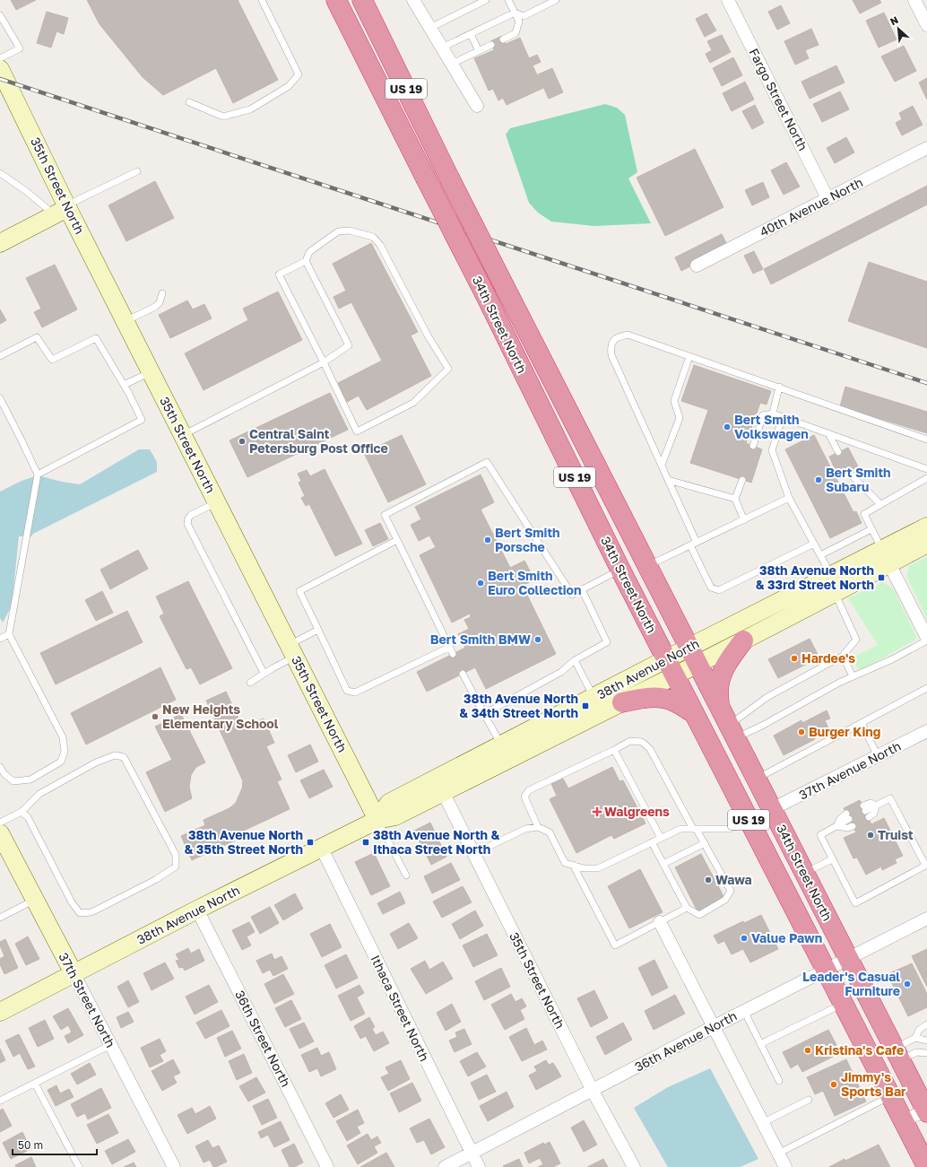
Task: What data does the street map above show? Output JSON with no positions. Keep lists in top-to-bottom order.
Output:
{
  "streets": {
    "highway": ["US 19", "34th Street North"],
    "main road": ["35th Street North", "38th Avenue North", "37th Street North"],
    "street": [
      "Fargo Street North",
      "40th Avenue North",
      "37th Avenue North",
      "Ithaca Street North",
      "36th Street North",
      "36th Avenue North"
    ]
  },
  "crossings": [
    ["Fargo Street North", "40th Avenue North"],
    ["35th Street North", "38th Avenue North"],
    ["35th Street North", "36th Avenue North"],
    ["34th Street North", "38th Avenue North"],
    ["34th Street North", "37th Avenue North"],
    ["34th Street North", "36th Avenue North"],
    ["38th Avenue North", "37th Street North"],
    ["38th Avenue North", "Ithaca Street North"],
    ["38th Avenue North", "36th Street North"],
    ["Ithaca Street North", "36th Avenue North"]
  ],
  "places": {
    "other": [
      "Bert Smith Volkswagen",
      "Central Saint Petersburg Post Office",
      "Bert Smith Subaru",
      "Bert Smith Porsche",
      "Bert Smith Euro Collection",
      "Bert Smith BMW",
      "Hardee's",
      "New Heights Elementary School",
      "Burger King",
      "Truist",
      "Wawa",
      "Value Pawn",
      "Leader's Casual Furniture",
      "Kristina's Cafe",
      "Jimmy's Sports Bar"
    ],
    "transit": [
      "38th Avenue North & 33rd Street North",
      "38th Avenue North & 34th Street North",
      "38th Avenue North & 35th Street North",
      "38th Avenue North & Ithaca Street North"
    ],
    "health": ["Walgreens"]
  },
  "scale_bar": "50 m",
  "north": "top left"
}
